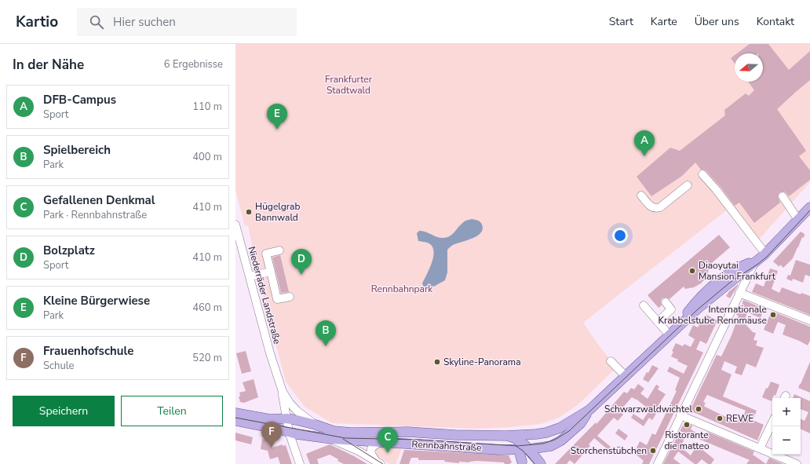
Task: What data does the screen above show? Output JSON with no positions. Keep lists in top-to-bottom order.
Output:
{
  "streets": {
    "main road": ["Rennbahnstraße"],
    "street": ["Niederräder Landstraße"]
  },
  "crossings": [
    ["Niederräder Landstraße", "Rennbahnstraße"]
  ],
  "parks": ["Frankfurter Stadtwald", "Rennbahnpark"],
  "places": [
    "Hügelgrab Bannwald",
    "Diaoyutai Mansion Frankfurt",
    "Internationale Krabbelstube Rennmäuse",
    "Skyline-Panorama",
    "Schwarzwaldwichtel",
    "REWE",
    "Ristorante die matteo",
    "Storchenstübchen"
  ],
  "north": "left",
  "page": {
    "header": "Kartio",
    "search": "Hier suchen",
    "nav": [
      "Start",
      "Karte",
      "Über uns",
      "Kontakt"
    ],
    "heading": ["In der Nähe", "6 Ergebnisse"],
    "list": [
      {
        "mark": "A",
        "name": "DFB-Campus",
        "note": "Sport",
        "value": "110 m"
      },
      {
        "mark": "B",
        "name": "Spielbereich",
        "note": "Park",
        "value": "400 m"
      },
      {
        "mark": "C",
        "name": "Gefallenen Denkmal",
        "note": "Park · Rennbahnstraße",
        "value": "410 m"
      },
      {
        "mark": "D",
        "name": "Bolzplatz",
        "note": "Sport",
        "value": "410 m"
      },
      {
        "mark": "E",
        "name": "Kleine Bürgerwiese",
        "note": "Park",
        "value": "460 m"
      },
      {
        "mark": "F",
        "name": "Frauenhofschule",
        "note": "Schule",
        "value": "520 m"
      }
    ],
    "pins": [
      "E",
      "A",
      "D",
      "B",
      "F",
      "C"
    ],
    "buttons": ["Speichern", "Teilen"],
    "map_buttons": ["+", "−"]
  }
}
